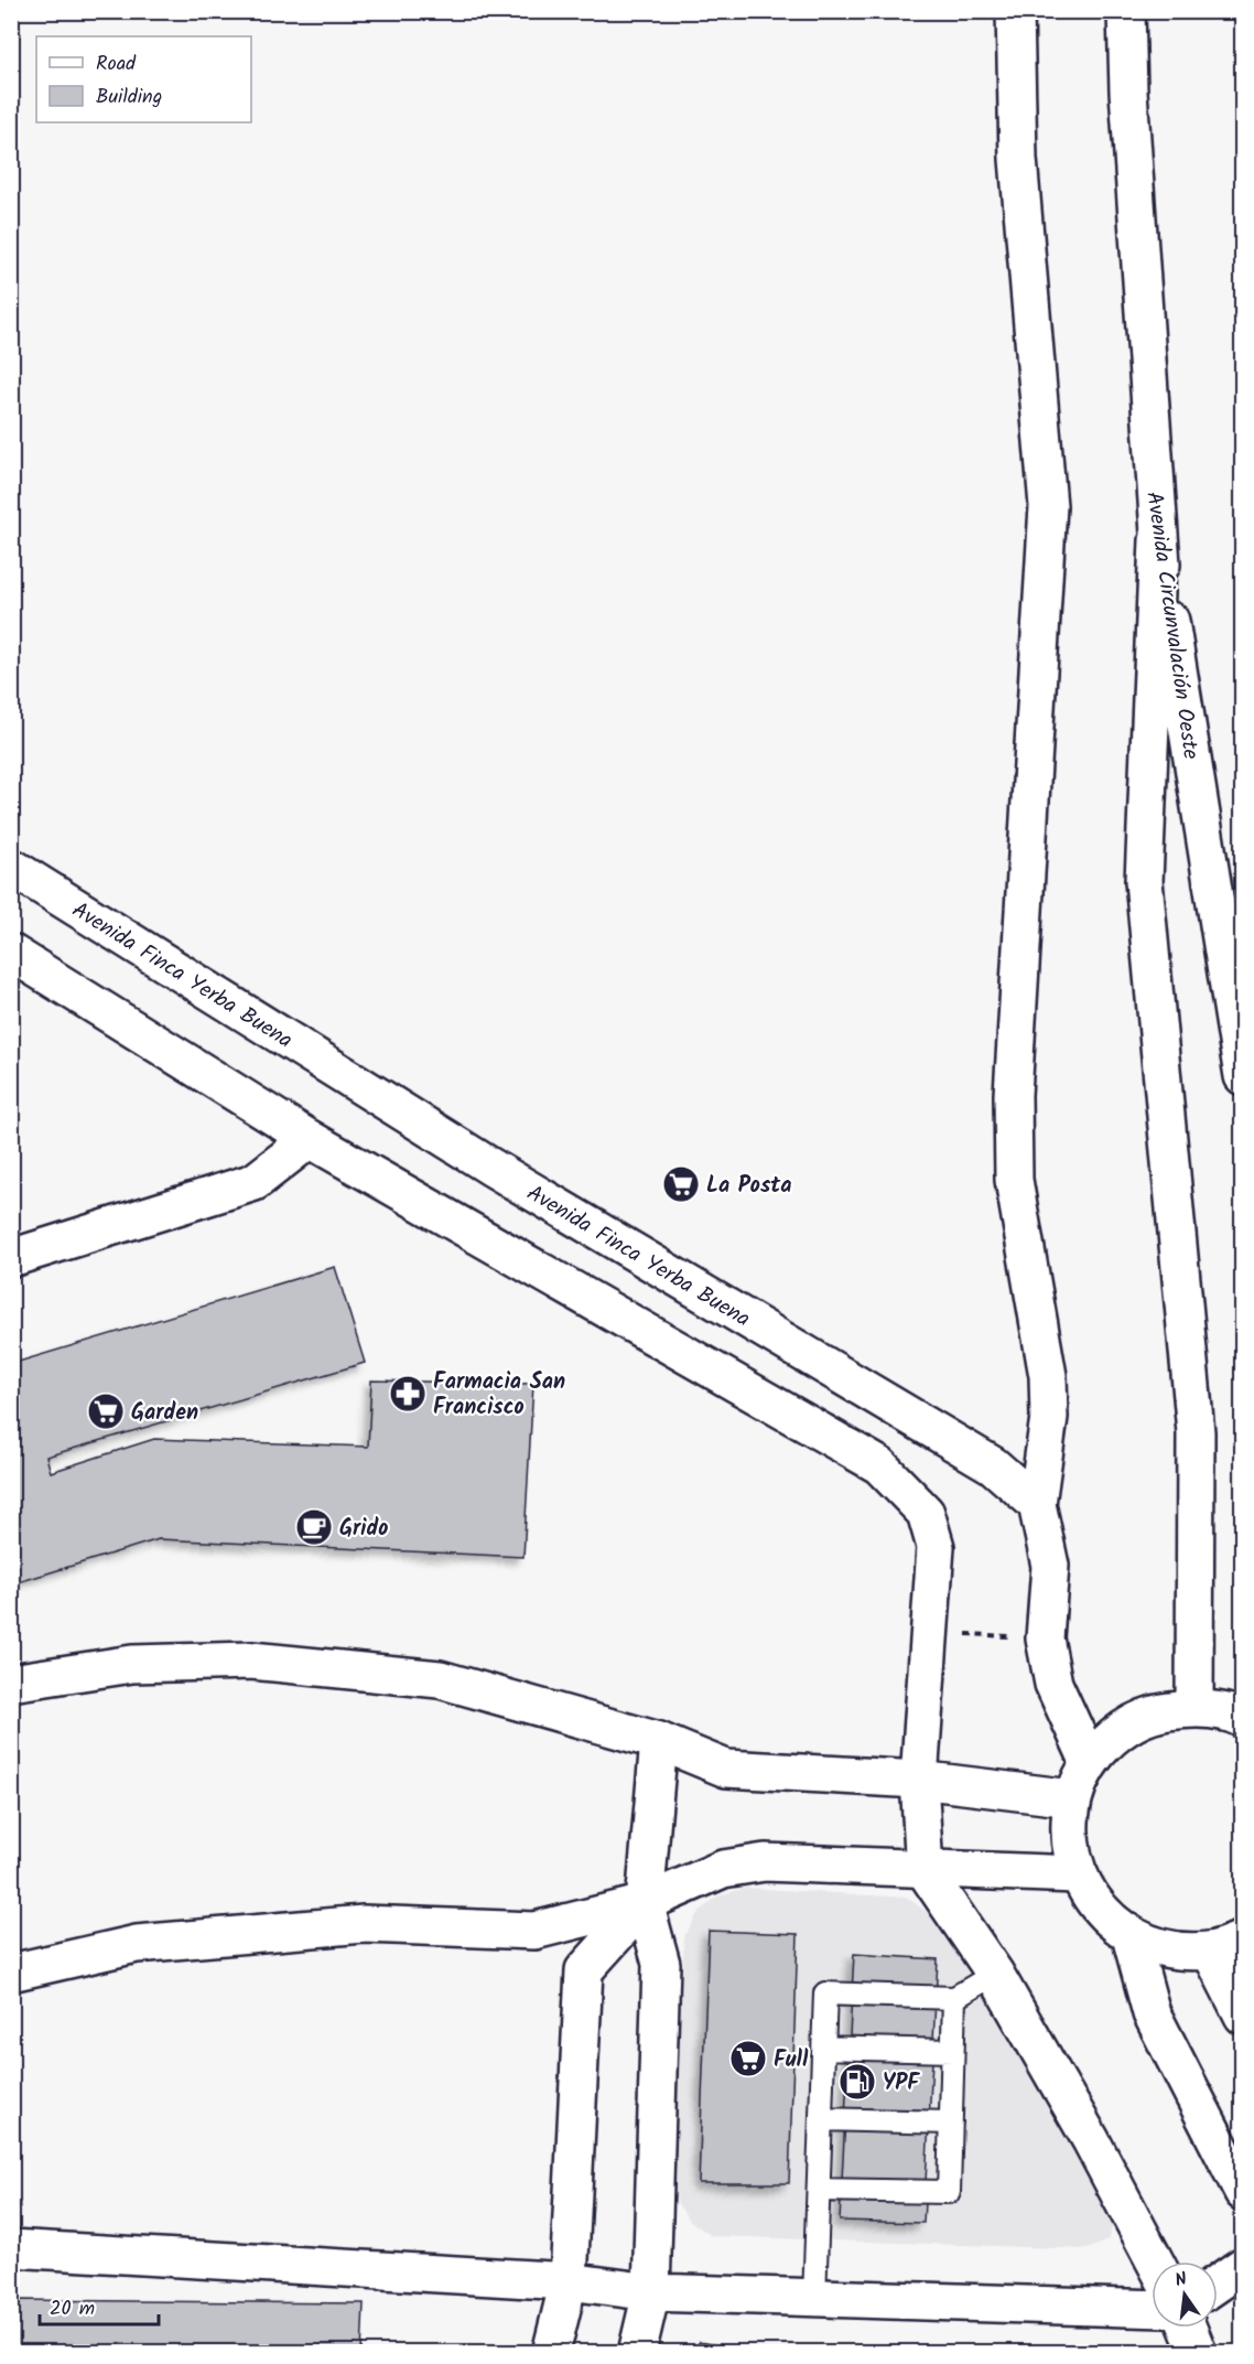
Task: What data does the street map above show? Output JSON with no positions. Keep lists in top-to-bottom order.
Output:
{
  "streets": {
    "main road": ["Avenida Circunvalación Oeste", "Avenida Finca Yerba Buena"]
  },
  "places": {
    "supermarket": ["La Posta", "Garden", "Full"],
    "pharmacy": ["Farmacia San Francisco"],
    "cafe": ["Grido"],
    "fuel station": ["YPF"]
  },
  "legend": ["Road", "Building"],
  "scale_bar": "20 m",
  "north": "top"
}
